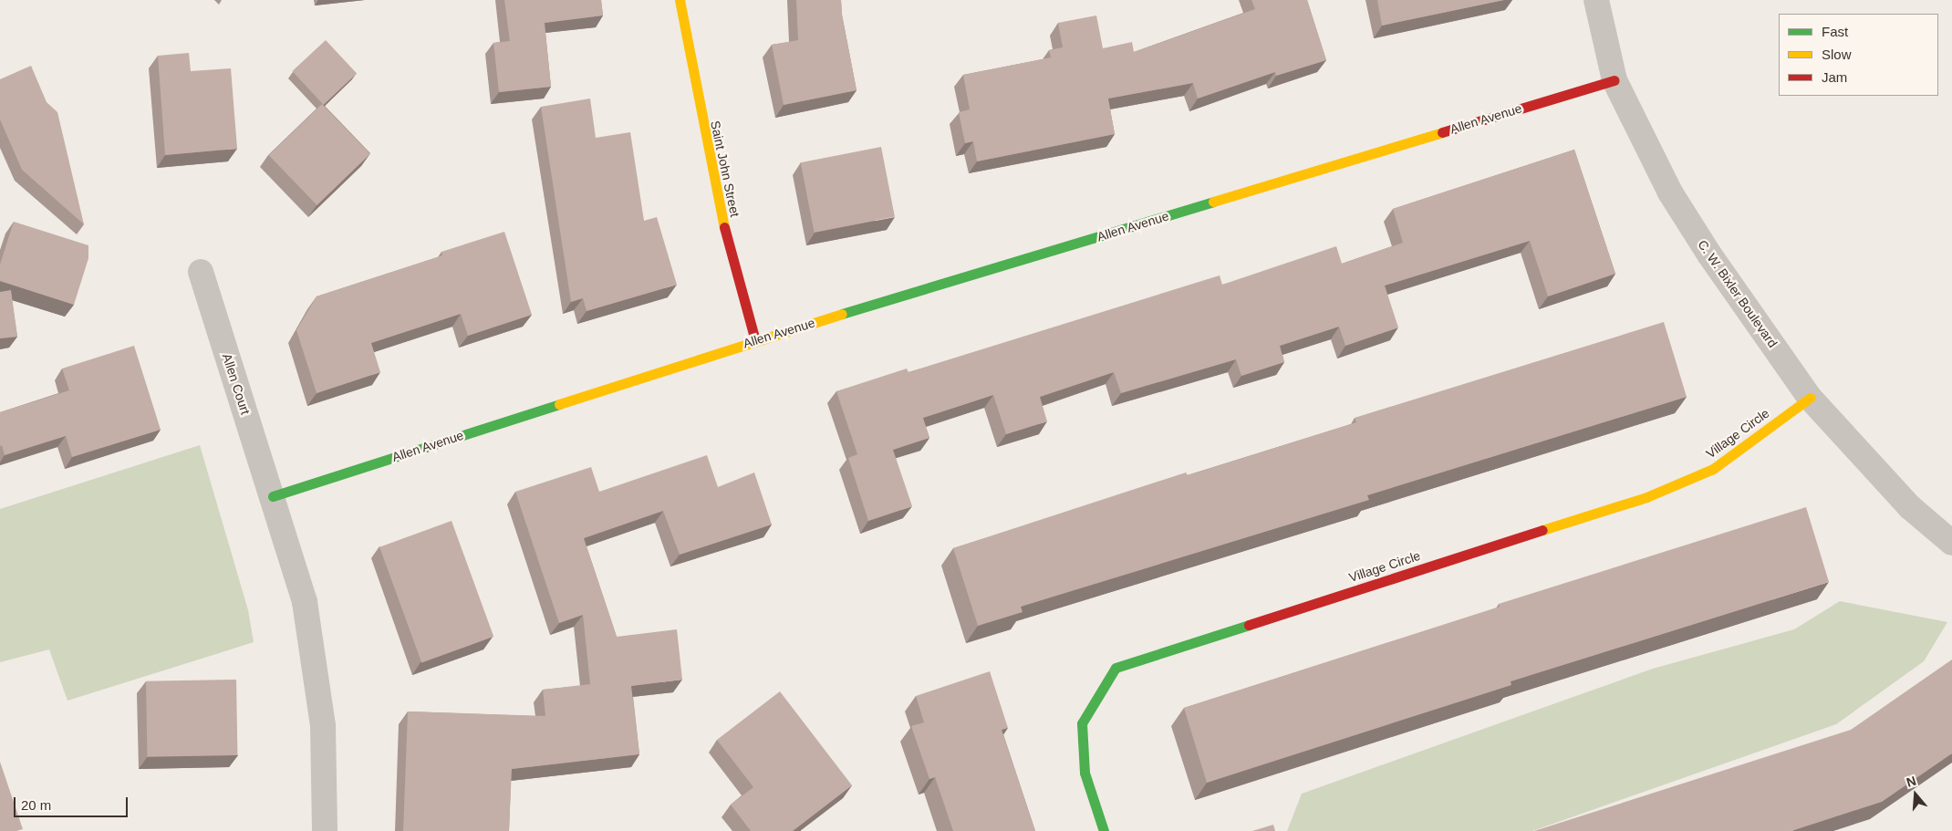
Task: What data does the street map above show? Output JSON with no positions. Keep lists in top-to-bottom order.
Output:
{
  "streets": {
    "street": [
      "Allen Avenue",
      "Saint John Street",
      "C. W. Bixler Boulevard",
      "Allen Court",
      "Village Circle"
    ]
  },
  "crossings": [
    ["Allen Avenue", "Saint John Street"],
    ["Allen Avenue", "C. W. Bixler Boulevard"],
    ["Allen Avenue", "Allen Court"],
    ["C. W. Bixler Boulevard", "Village Circle"]
  ],
  "legend": ["Fast", "Slow", "Jam"],
  "scale_bar": "20 m",
  "north": "top"
}
